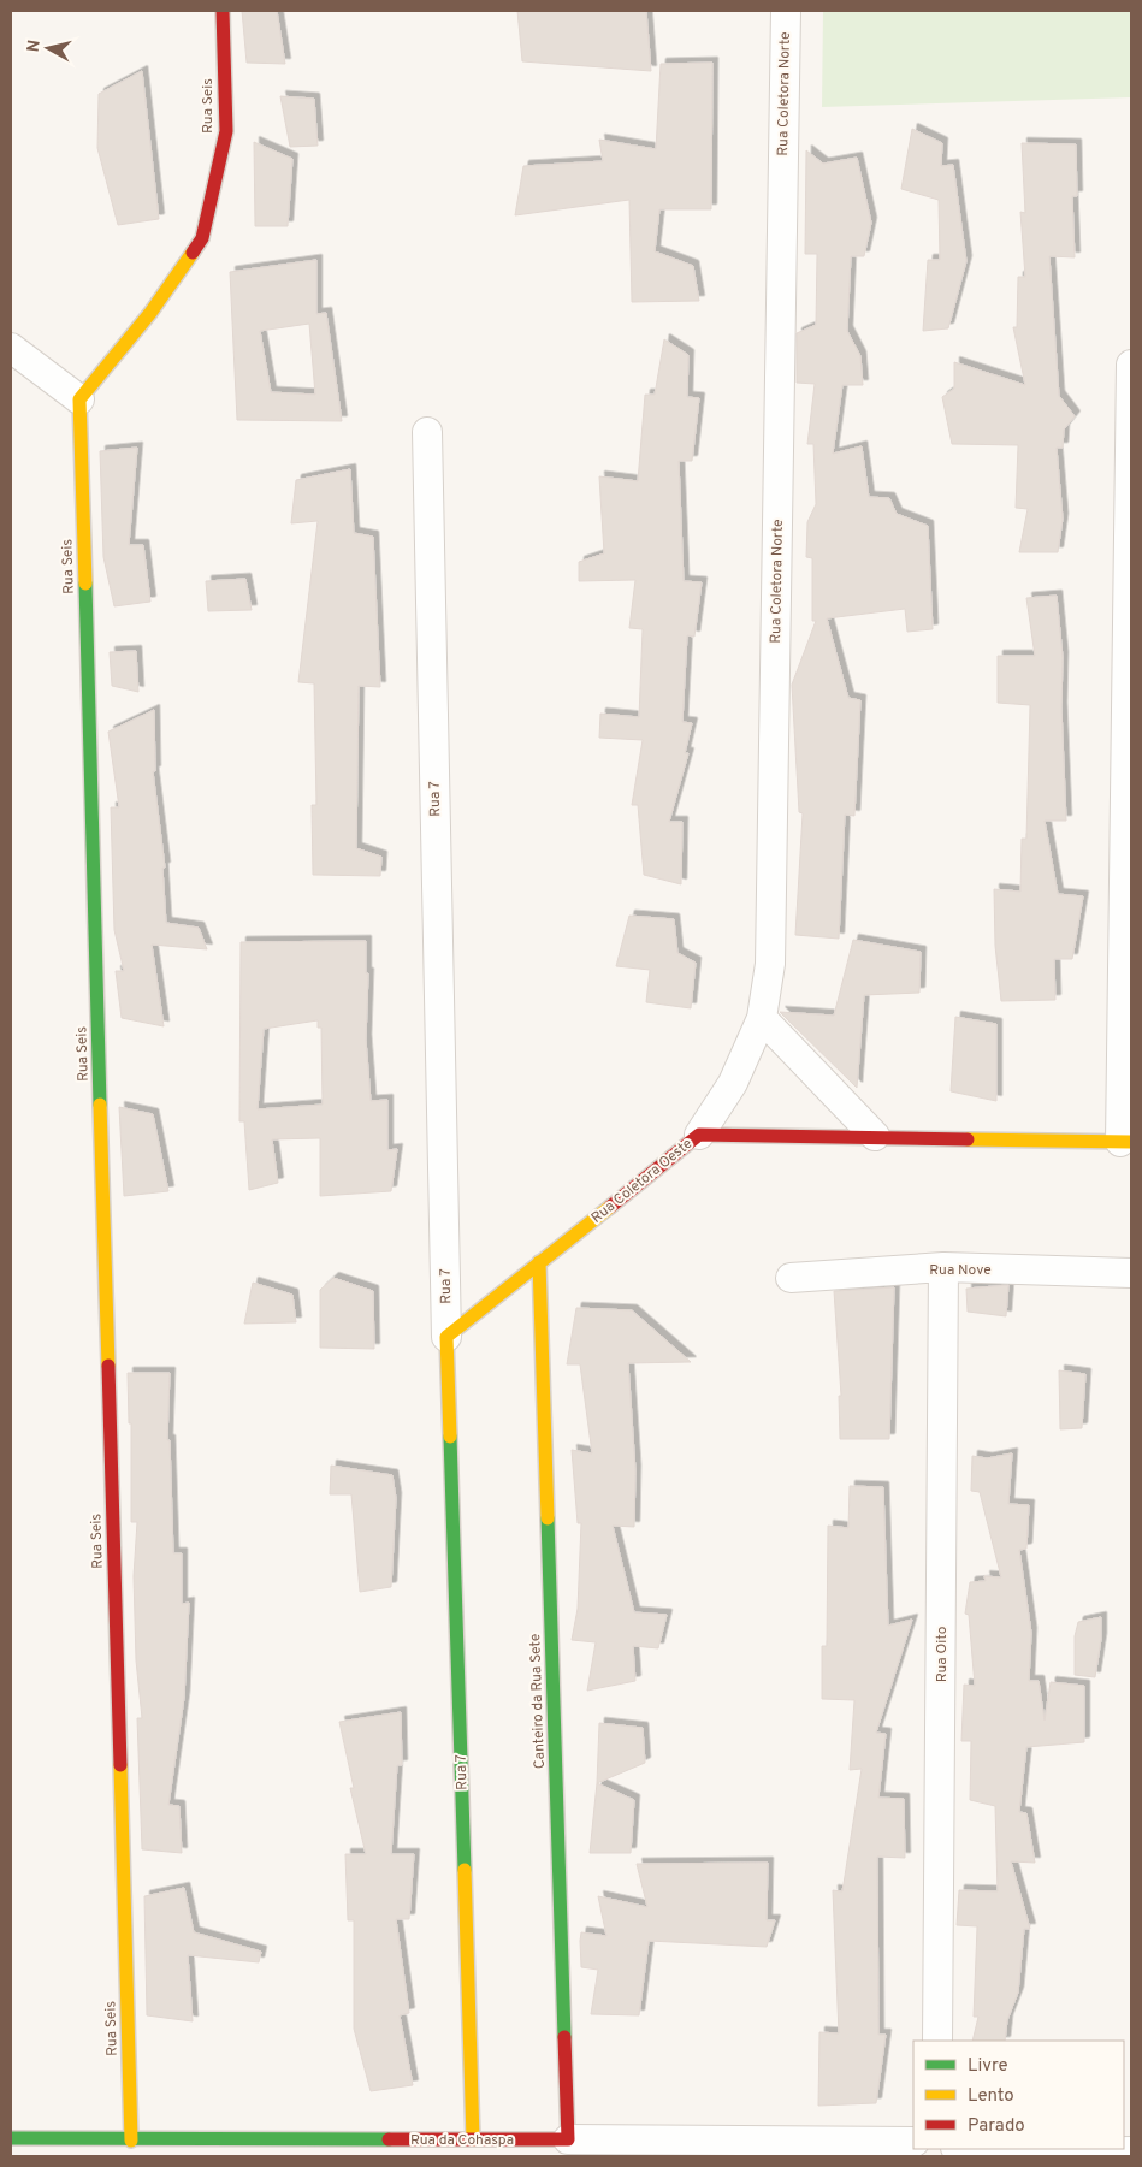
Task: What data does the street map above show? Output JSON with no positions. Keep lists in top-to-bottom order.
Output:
{
  "streets": {
    "street": [
      "Rua Coletora Norte",
      "Rua Seis",
      "Rua 7",
      "Rua Coletora Oeste",
      "Rua Nove",
      "Rua Oito",
      "Canteiro da Rua Sete",
      "Rua da Cohaspa"
    ]
  },
  "crossings": [
    ["Rua Coletora Norte", "Rua Coletora Oeste"],
    ["Rua Seis", "Rua da Cohaspa"],
    ["Rua 7", "Rua Coletora Oeste"],
    ["Rua 7", "Rua da Cohaspa"],
    ["Rua Coletora Oeste", "Canteiro da Rua Sete"],
    ["Rua Nove", "Rua Oito"],
    ["Canteiro da Rua Sete", "Rua da Cohaspa"]
  ],
  "legend": ["Livre", "Lento", "Parado"],
  "north": "left"
}
